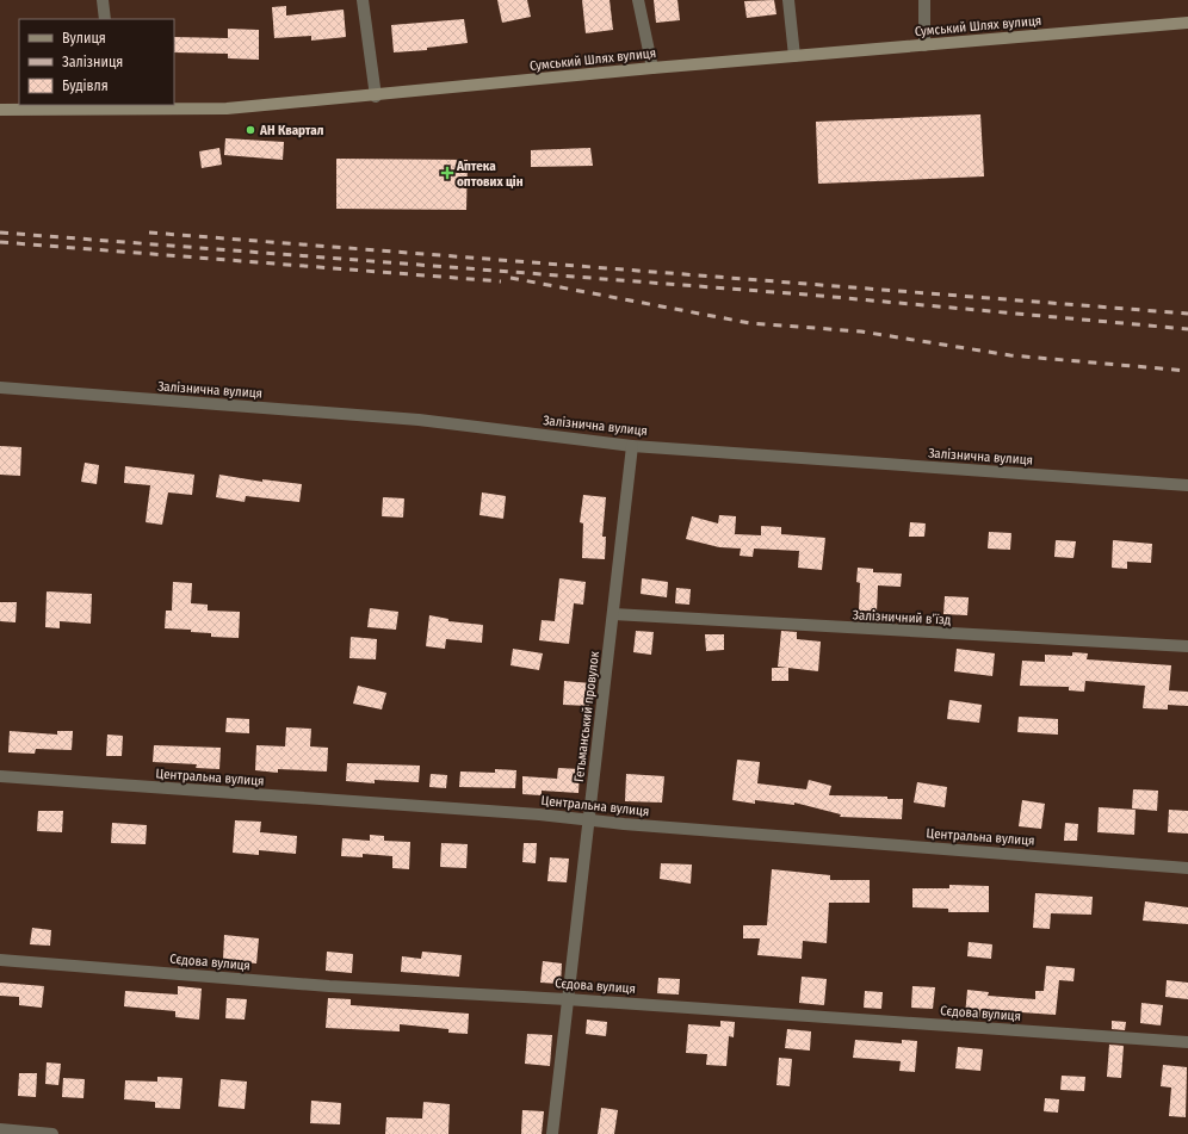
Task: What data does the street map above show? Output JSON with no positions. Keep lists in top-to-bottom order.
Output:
{
  "streets": {
    "main road": ["Сумський Шлях вулиця"],
    "street": [
      "Залізнична вулиця",
      "Залізничний в’їзд",
      "Гетьманський провулок",
      "Центральна вулиця",
      "Сєдова вулиця"
    ]
  },
  "crossings": [
    ["Залізнична вулиця", "Гетьманський провулок"],
    ["Залізничний в’їзд", "Гетьманський провулок"],
    ["Гетьманський провулок", "Центральна вулиця"],
    ["Гетьманський провулок", "Сєдова вулиця"]
  ],
  "places": {
    "other": ["АН Квартал"],
    "health": ["Аптека оптових цін"]
  },
  "legend": ["Вулиця", "Залізниця", "Будівля"]
}
